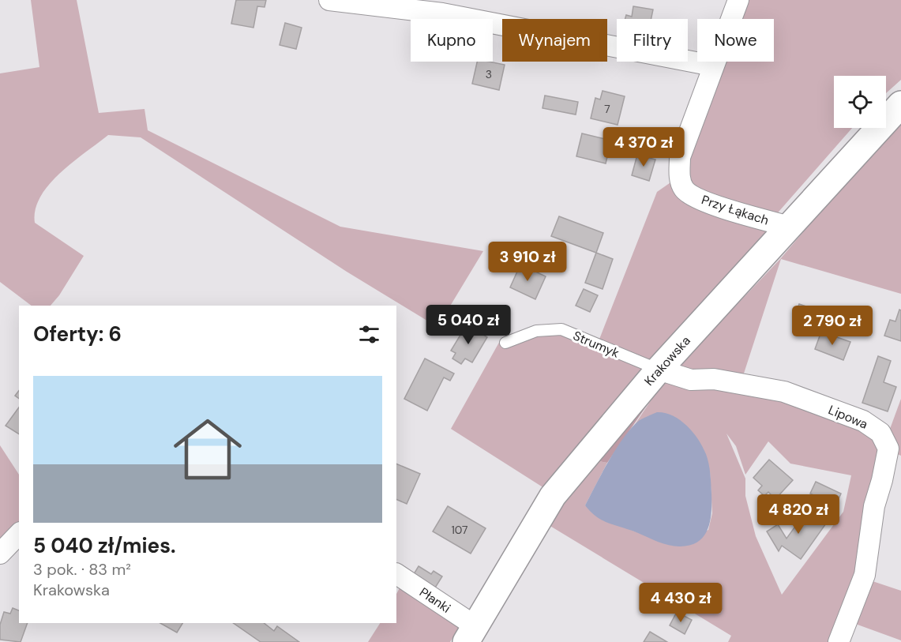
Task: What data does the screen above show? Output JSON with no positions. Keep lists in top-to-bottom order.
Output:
{
  "streets": {
    "street": [
      "Przy Łąkach",
      "Krakowska",
      "Lipowa",
      "Płanki"
    ],
    "lane": ["Strumyk"]
  },
  "crossings": [
    ["Przy Łąkach", "Krakowska"],
    ["Strumyk", "Krakowska"],
    ["Strumyk", "Lipowa"],
    ["Krakowska", "Lipowa"],
    ["Krakowska", "Płanki"]
  ],
  "house_numbers": ["3", "7", "107"],
  "page": {
    "chip": [
      "Kupno",
      "Wynajem",
      "Filtry",
      "Nowe"
    ],
    "price": [
      "4 370 zł",
      "3 910 zł",
      "5 040 zł",
      "2 790 zł",
      "4 820 zł",
      "4 430 zł"
    ],
    "heading": "Oferty: 6",
    "list": [
      {
        "name": "5 040 zł/mies.",
        "note": "3 pok. · 83 m² · Krakowska"
      }
    ]
  }
}
